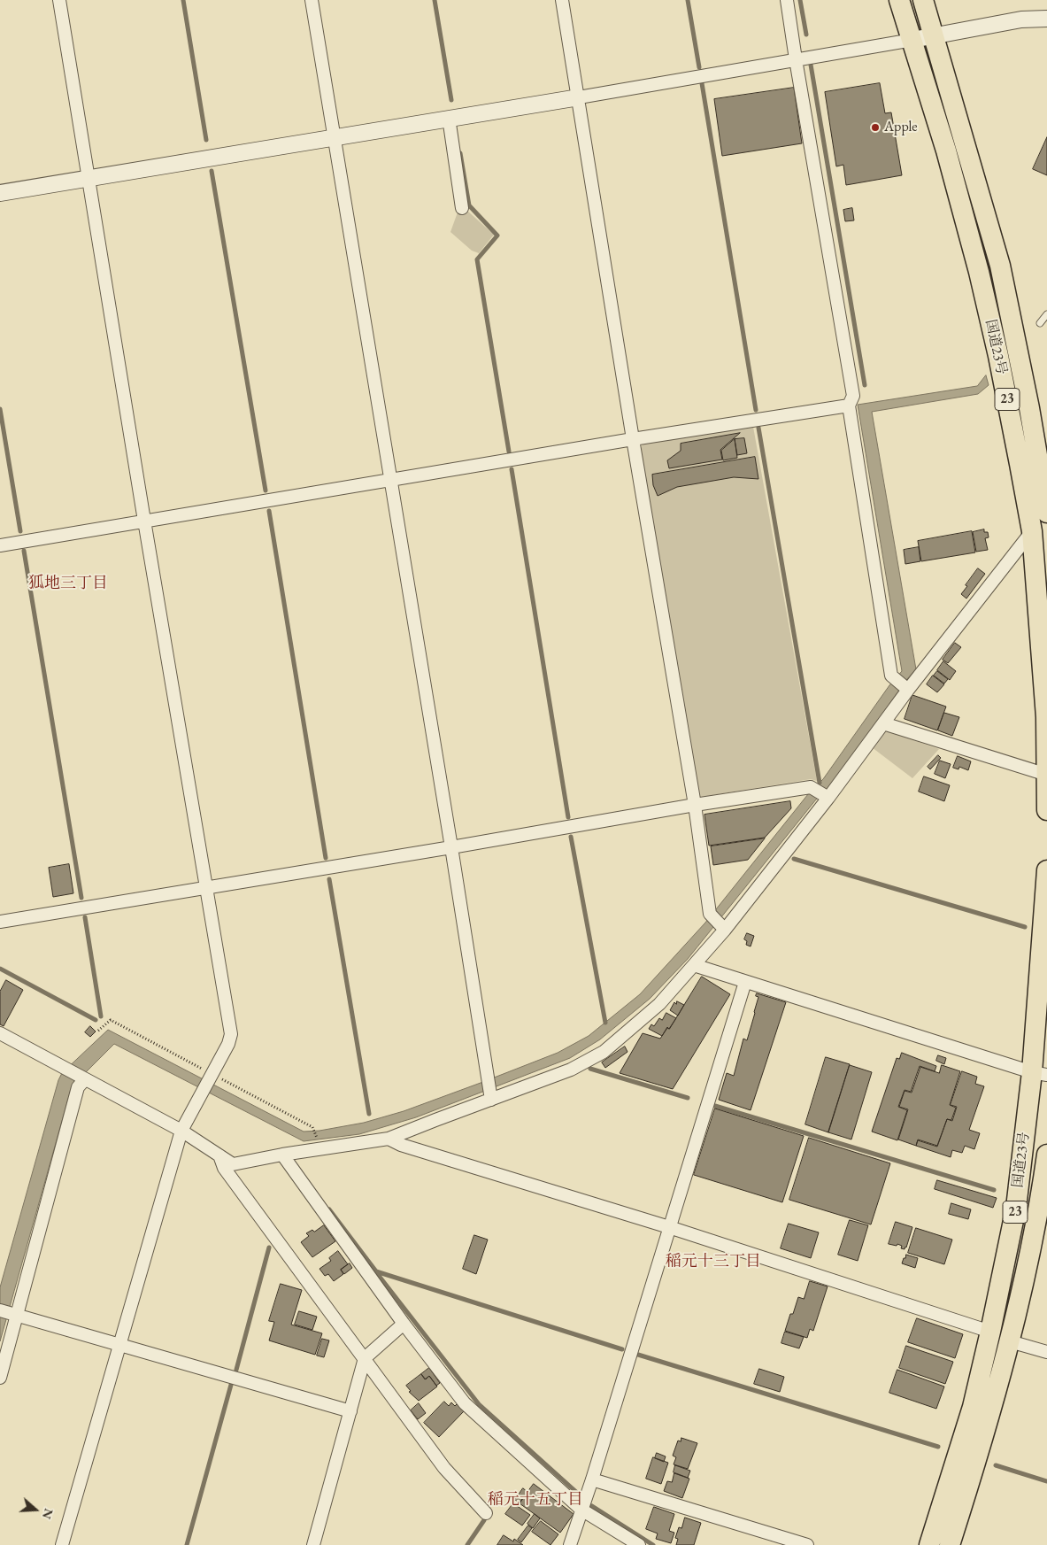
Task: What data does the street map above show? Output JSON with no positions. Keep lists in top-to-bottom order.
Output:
{
  "streets": {
    "highway": ["国道23号", "23"]
  },
  "districts": ["狐地三丁目", "稲元十三丁目", "稲元十五丁目"],
  "places": ["Apple"],
  "north": "right"
}
